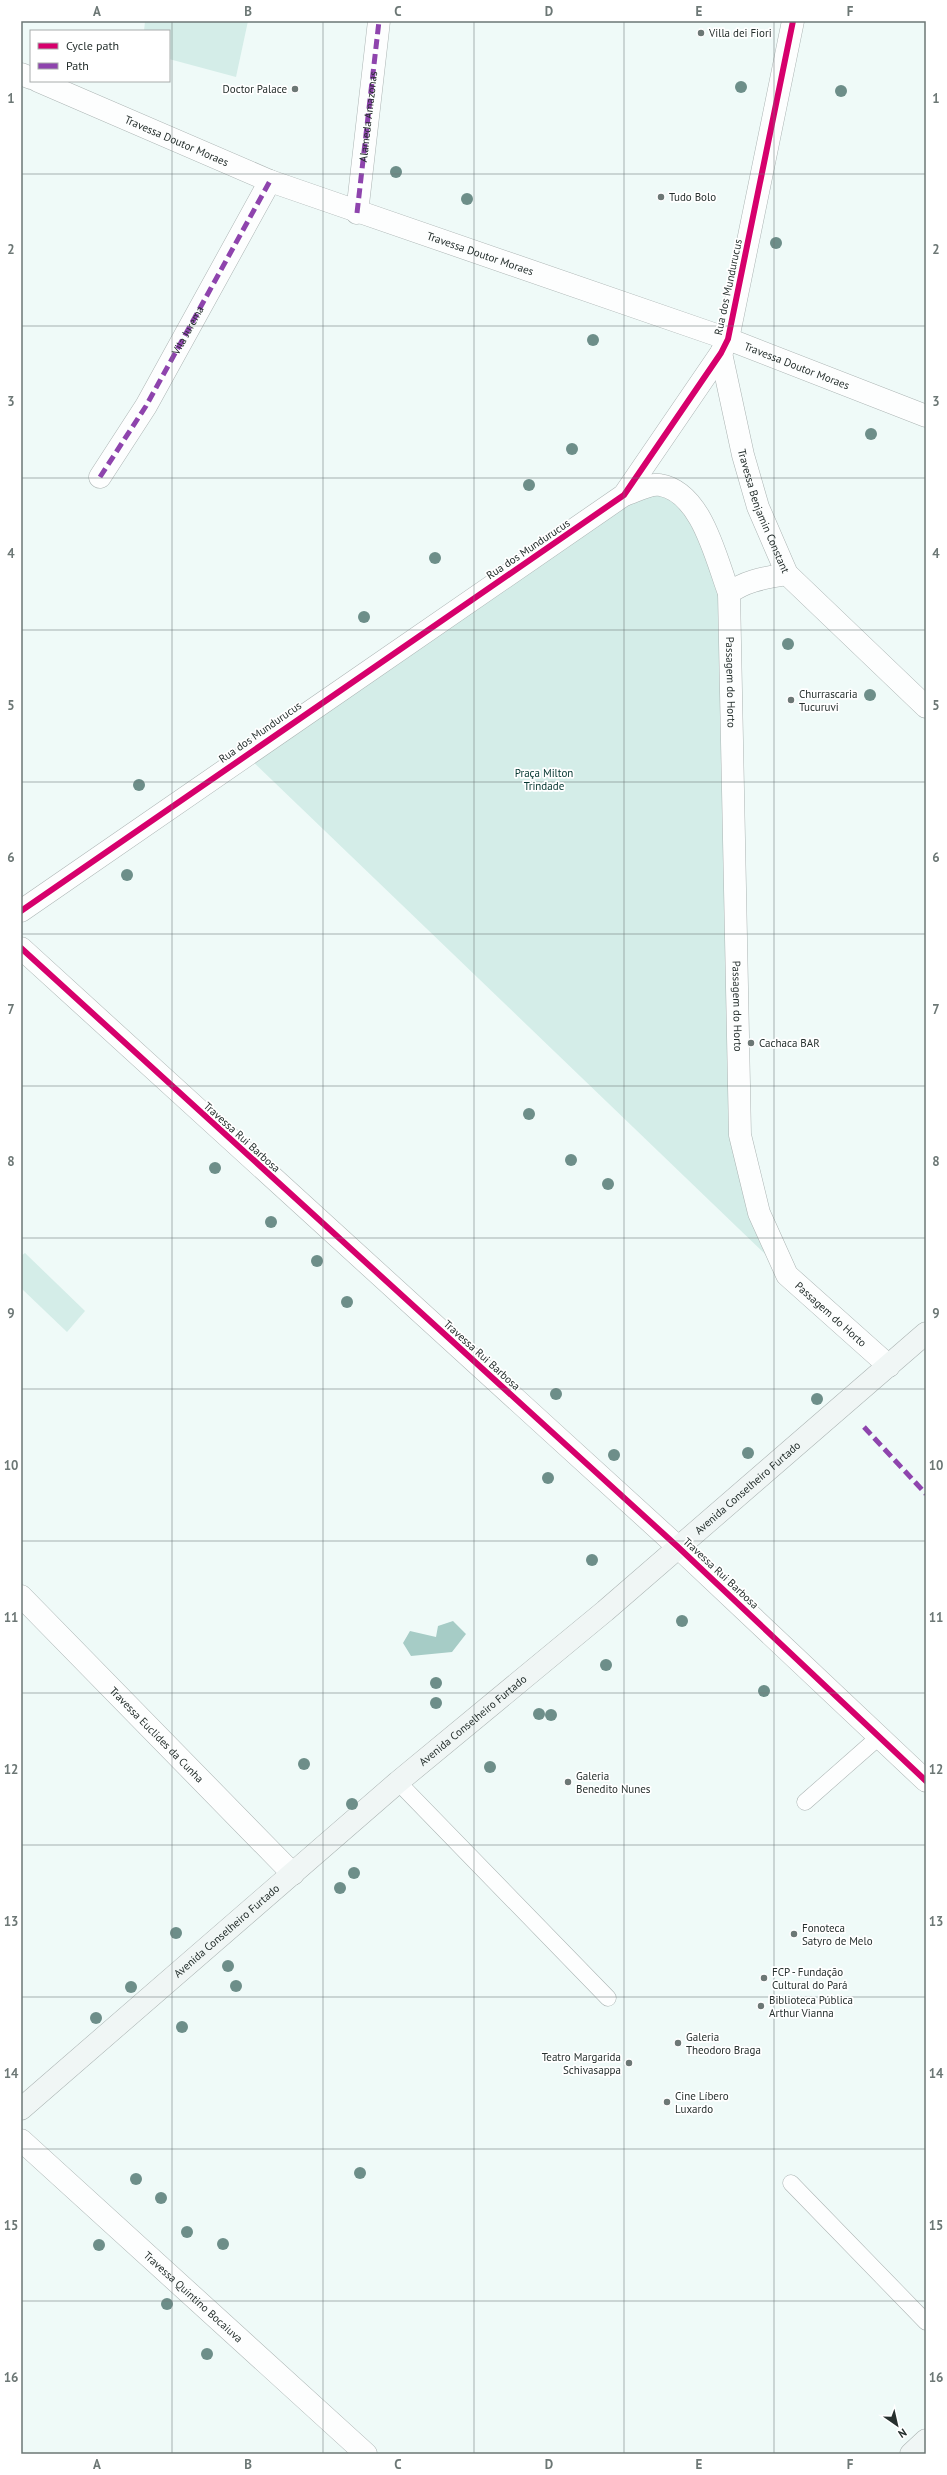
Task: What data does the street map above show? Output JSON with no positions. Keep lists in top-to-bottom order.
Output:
{
  "streets": {
    "main road": ["Avenida Conselheiro Furtado"],
    "street": [
      "Alameda Amazonas",
      "Travessa Doutor Moraes",
      "Rua dos Mundurucus",
      "Vila Jurema",
      "Travessa Benjamin Constant",
      "Passagem do Horto",
      "Travessa Rui Barbosa",
      "Travessa Euclides da Cunha",
      "Travessa Quintino Bocaiuva"
    ]
  },
  "crossings": [
    ["Alameda Amazonas", "Travessa Doutor Moraes"],
    ["Travessa Doutor Moraes", "Rua dos Mundurucus"],
    ["Travessa Doutor Moraes", "Vila Jurema"],
    ["Travessa Doutor Moraes", "Travessa Benjamin Constant"],
    ["Rua dos Mundurucus", "Travessa Benjamin Constant"],
    ["Rua dos Mundurucus", "Passagem do Horto"],
    ["Passagem do Horto", "Avenida Conselheiro Furtado"],
    ["Travessa Rui Barbosa", "Avenida Conselheiro Furtado"],
    ["Avenida Conselheiro Furtado", "Travessa Euclides da Cunha"]
  ],
  "parks": ["Praça Milton Trindade"],
  "places": [
    "Villa dei Fiori",
    "Doctor Palace",
    "Tudo Bolo",
    "Churrascaria Tucuruvi",
    "Cachaca BAR",
    "Galeria Benedito Nunes",
    "Fonoteca Satyro de Melo",
    "FCP - Fundação Cultural do Pará",
    "Biblioteca Pública Arthur Vianna",
    "Galeria Theodoro Braga",
    "Teatro Margarida Schivasappa",
    "Cine Líbero Luxardo"
  ],
  "legend": ["Cycle path", "Path"],
  "north": "bottom right",
  "grid": {
    "columns": [
      "A",
      "B",
      "C",
      "D",
      "E",
      "F"
    ],
    "rows": [
      "1",
      "2",
      "3",
      "4",
      "5",
      "6",
      "7",
      "8",
      "9",
      "10",
      "11",
      "12",
      "13",
      "14",
      "15",
      "16"
    ]
  }
}
